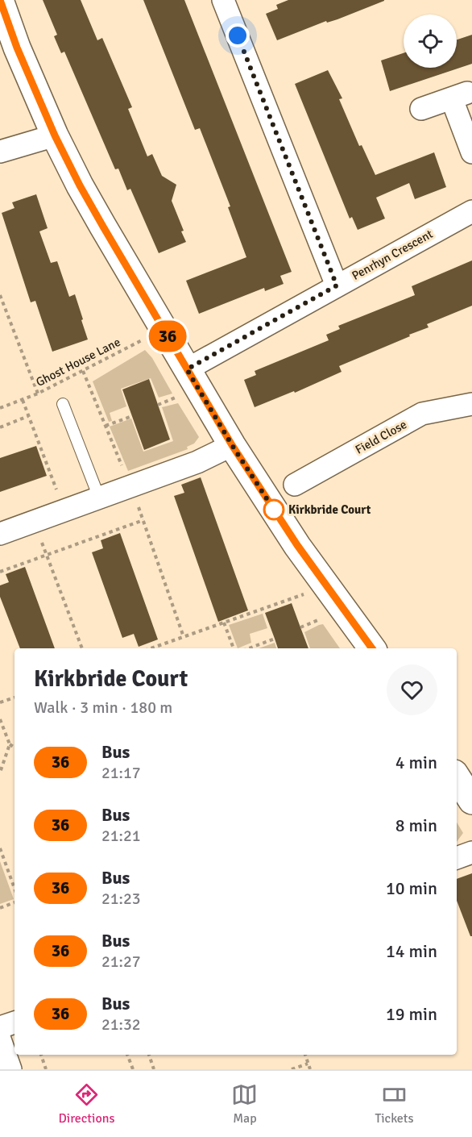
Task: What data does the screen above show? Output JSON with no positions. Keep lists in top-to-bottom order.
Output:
{
  "streets": {
    "street": ["Penrhyn Crescent", "Field Close"],
    "path": ["Ghost House Lane"]
  },
  "places": ["Kirkbride Court"],
  "lines": ["bus line 36"],
  "page": {
    "on_map": "36",
    "heading": ["Kirkbride Court", "Walk · 3 min · 180 m"],
    "list": [
      {
        "mark": "36",
        "name": "Bus",
        "note": "21:17",
        "value": "4 min"
      },
      {
        "mark": "36",
        "name": "Bus",
        "note": "21:21",
        "value": "8 min"
      },
      {
        "mark": "36",
        "name": "Bus",
        "note": "21:23",
        "value": "10 min"
      },
      {
        "mark": "36",
        "name": "Bus",
        "note": "21:27",
        "value": "14 min"
      },
      {
        "mark": "36",
        "name": "Bus",
        "note": "21:32",
        "value": "19 min"
      }
    ],
    "tabs": ["Directions", "Map", "Tickets"]
  }
}
